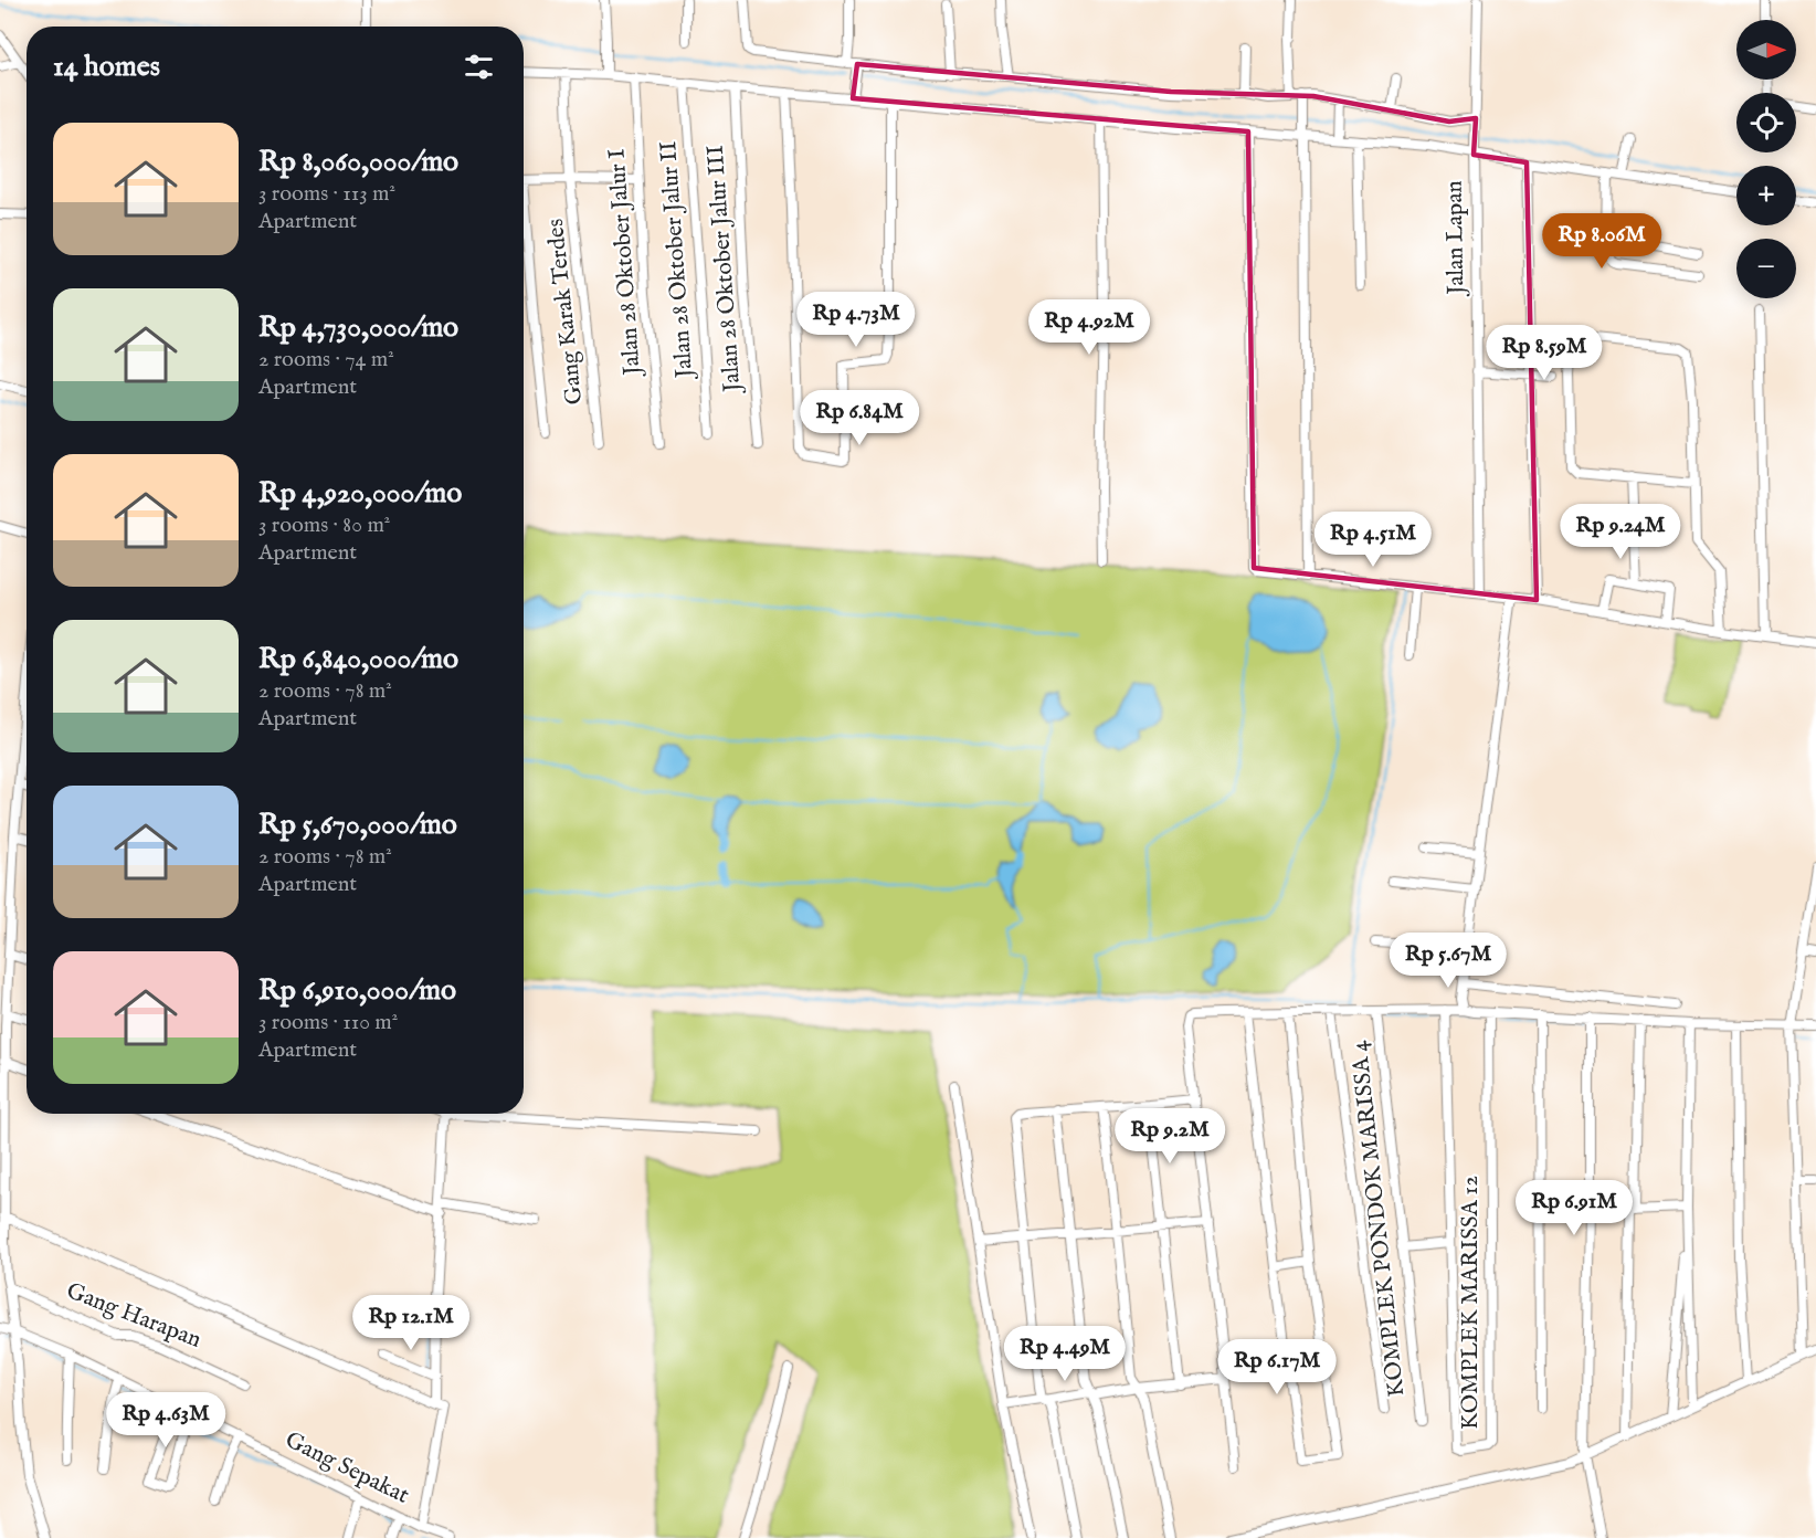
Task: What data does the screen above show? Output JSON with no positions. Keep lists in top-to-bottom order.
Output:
{
  "streets": {
    "street": [
      "Jalan Lapan",
      "Jalan 28 Oktober Jalur II",
      "Jalan 28 Oktober Jalur I",
      "Jalan 28 Oktober Jalur III",
      "Gang Karak Terdes",
      "KOMPLEK PONDOK MARISSA 4",
      "KOMPLEK MARISSA 12",
      "Gang Harapan",
      "Gang Sepakat"
    ]
  },
  "north": "right",
  "page": {
    "map_buttons": ["+", "−"],
    "heading": "14 homes",
    "list": [
      {
        "name": "Rp 8,060,000/mo",
        "note": "3 rooms · 113 m² · Apartment"
      },
      {
        "name": "Rp 4,730,000/mo",
        "note": "2 rooms · 74 m² · Apartment"
      },
      {
        "name": "Rp 4,920,000/mo",
        "note": "3 rooms · 80 m² · Apartment"
      },
      {
        "name": "Rp 6,840,000/mo",
        "note": "2 rooms · 78 m² · Apartment"
      },
      {
        "name": "Rp 5,670,000/mo",
        "note": "2 rooms · 78 m² · Apartment"
      },
      {
        "name": "Rp 6,910,000/mo",
        "note": "3 rooms · 110 m² · Apartment"
      }
    ],
    "price": [
      "Rp 8.06M",
      "Rp 4.73M",
      "Rp 4.92M",
      "Rp 8.59M",
      "Rp 6.84M",
      "Rp 9.24M",
      "Rp 4.51M",
      "Rp 5.67M",
      "Rp 9.2M",
      "Rp 6.91M",
      "Rp 12.1M",
      "Rp 4.49M",
      "Rp 6.17M",
      "Rp 4.63M"
    ]
  }
}
